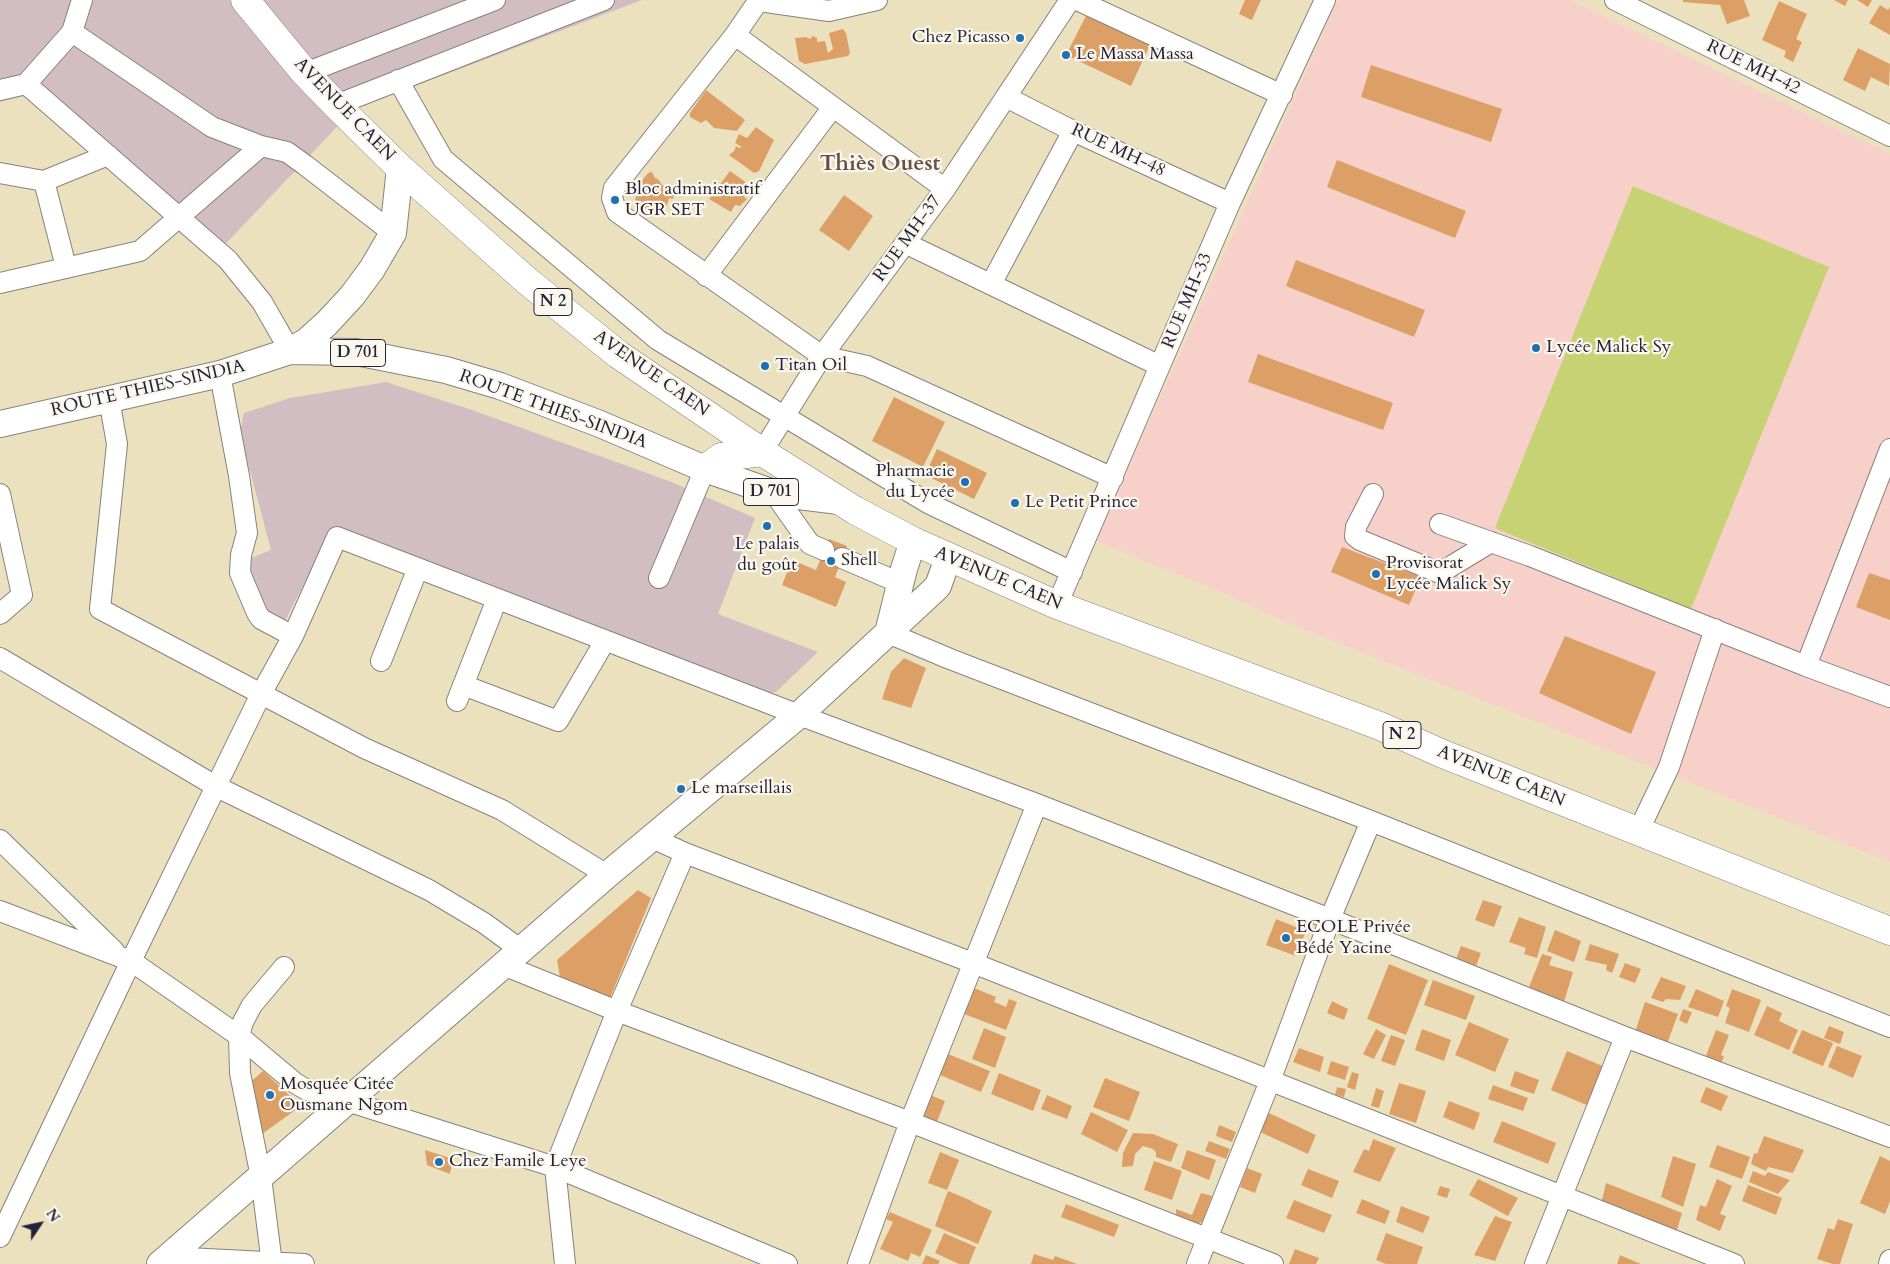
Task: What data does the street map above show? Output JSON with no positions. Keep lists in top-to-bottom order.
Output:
{
  "streets": {
    "highway": ["AVENUE CAEN", "N 2"],
    "main road": ["D 701", "ROUTE THIES-SINDIA"],
    "street": [
      "RUE MH-42",
      "RUE MH-48",
      "RUE MH-37",
      "RUE MH-33"
    ]
  },
  "crossings": [
    ["AVENUE CAEN", "RUE MH-37"],
    ["AVENUE CAEN", "RUE MH-33"],
    ["AVENUE CAEN", "ROUTE THIES-SINDIA"],
    ["RUE MH-48", "RUE MH-37"],
    ["RUE MH-48", "RUE MH-33"]
  ],
  "districts": ["Thiès Ouest"],
  "places": [
    "Chez Picasso",
    "Le Massa Massa",
    "Bloc administratif UGR SET",
    "Lycée Malick Sy",
    "Titan Oil",
    "Pharmacie du Lycée",
    "Le Petit Prince",
    "Le palais du goût",
    "Shell",
    "Provisorat Lycée Malick Sy",
    "Le marseillais",
    "ECOLE Privée Bédé Yacine",
    "Mosquée Citée Ousmane Ngom",
    "Chez Famile Leye"
  ],
  "north": "top right"
}
